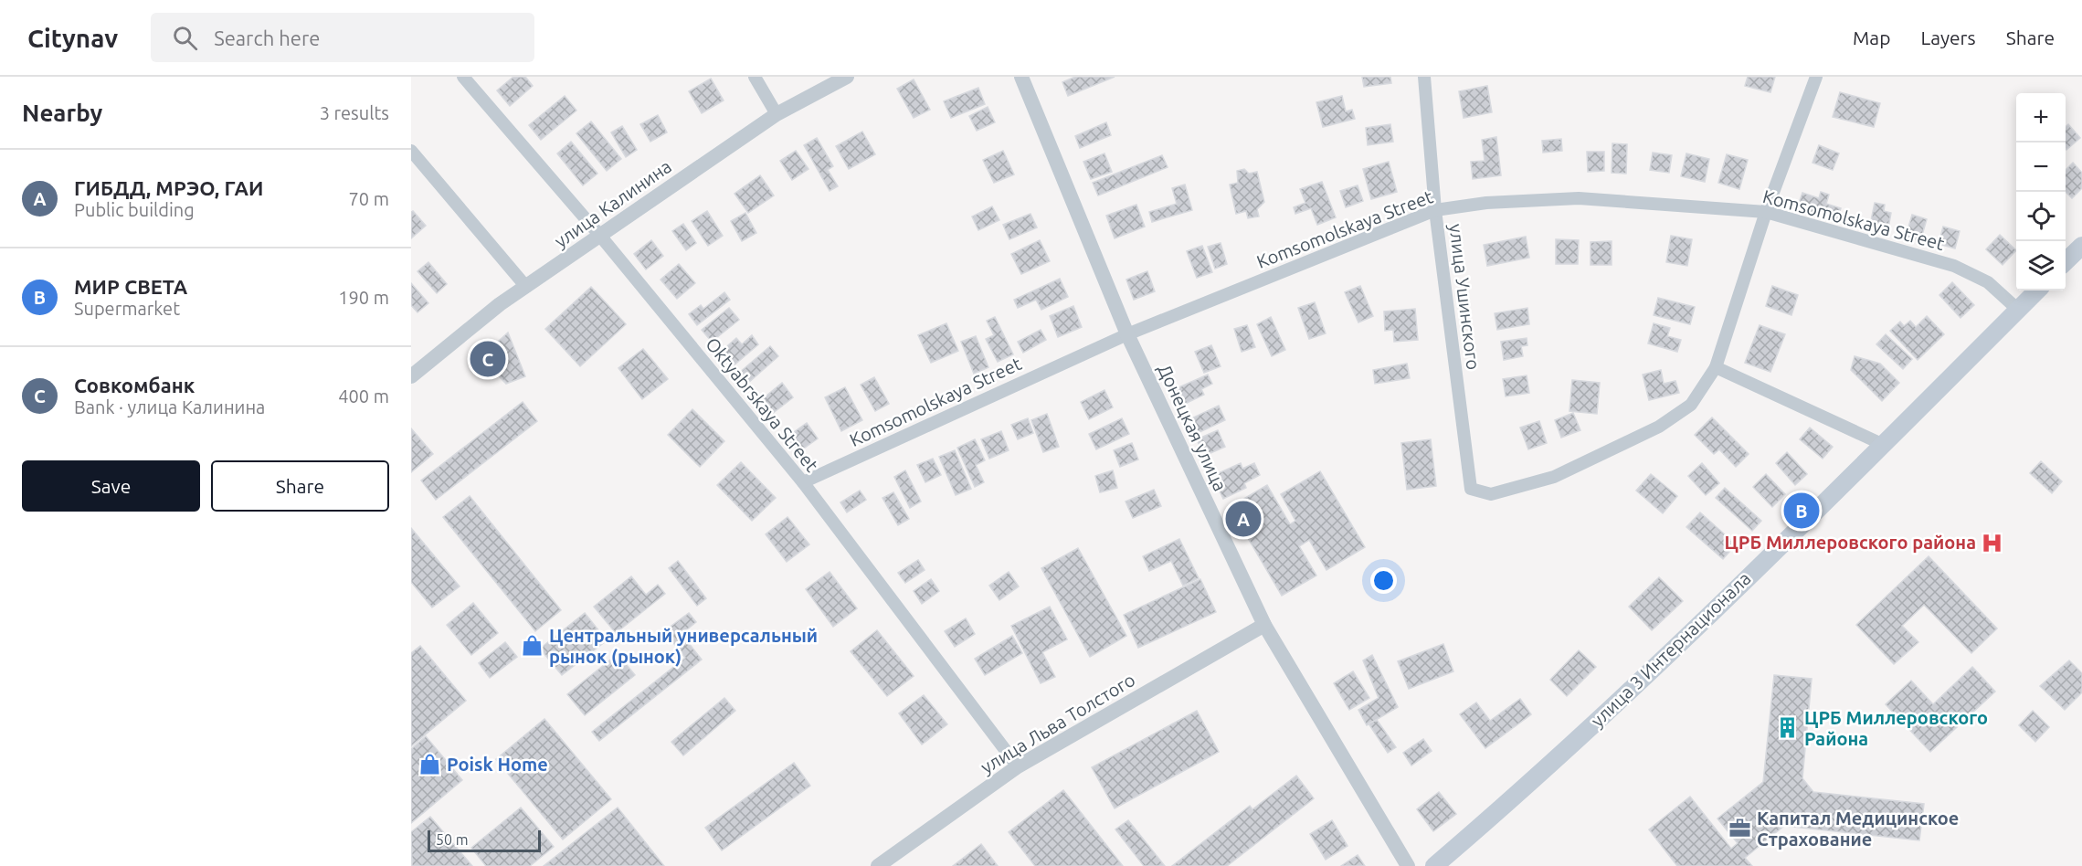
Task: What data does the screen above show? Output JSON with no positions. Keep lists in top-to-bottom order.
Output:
{
  "streets": {
    "main road": ["улица 3 Интернационала"],
    "street": [
      "улица Калинина",
      "Komsomolskaya Street",
      "улица Ушинского",
      "Oktyabrskaya Street",
      "Донецкая улица",
      "улица Льва Толстого"
    ]
  },
  "crossings": [
    ["улица Калинина", "Oktyabrskaya Street"],
    ["Komsomolskaya Street", "улица Ушинского"],
    ["Komsomolskaya Street", "Oktyabrskaya Street"],
    ["Komsomolskaya Street", "Донецкая улица"],
    ["Komsomolskaya Street", "улица 3 Интернационала"],
    ["Oktyabrskaya Street", "улица Льва Толстого"],
    ["Донецкая улица", "улица Льва Толстого"]
  ],
  "places": {
    "hospital": ["ЦРБ Миллеровского района"],
    "shop": ["Центральный универсальный рынок (рынок)", "Poisk Home"],
    "building": ["ЦРБ Миллеровского Района"],
    "office": ["Капитал Медицинское Страхование"]
  },
  "scale_bar": "50 m",
  "page": {
    "header": "Citynav",
    "search": "Search here",
    "nav": ["Map", "Layers", "Share"],
    "heading": ["Nearby", "3 results"],
    "map_buttons": ["+", "−"],
    "list": [
      {
        "mark": "A",
        "name": "ГИБДД, МРЭО, ГАИ",
        "note": "Public building",
        "value": "70 m"
      },
      {
        "mark": "B",
        "name": "МИР СВЕТА",
        "note": "Supermarket",
        "value": "190 m"
      },
      {
        "mark": "C",
        "name": "Совкомбанк",
        "note": "Bank · улица Калинина",
        "value": "400 m"
      }
    ],
    "pins": ["C", "B", "A"],
    "buttons": ["Save", "Share"],
    "scale": "50 m"
  }
}
